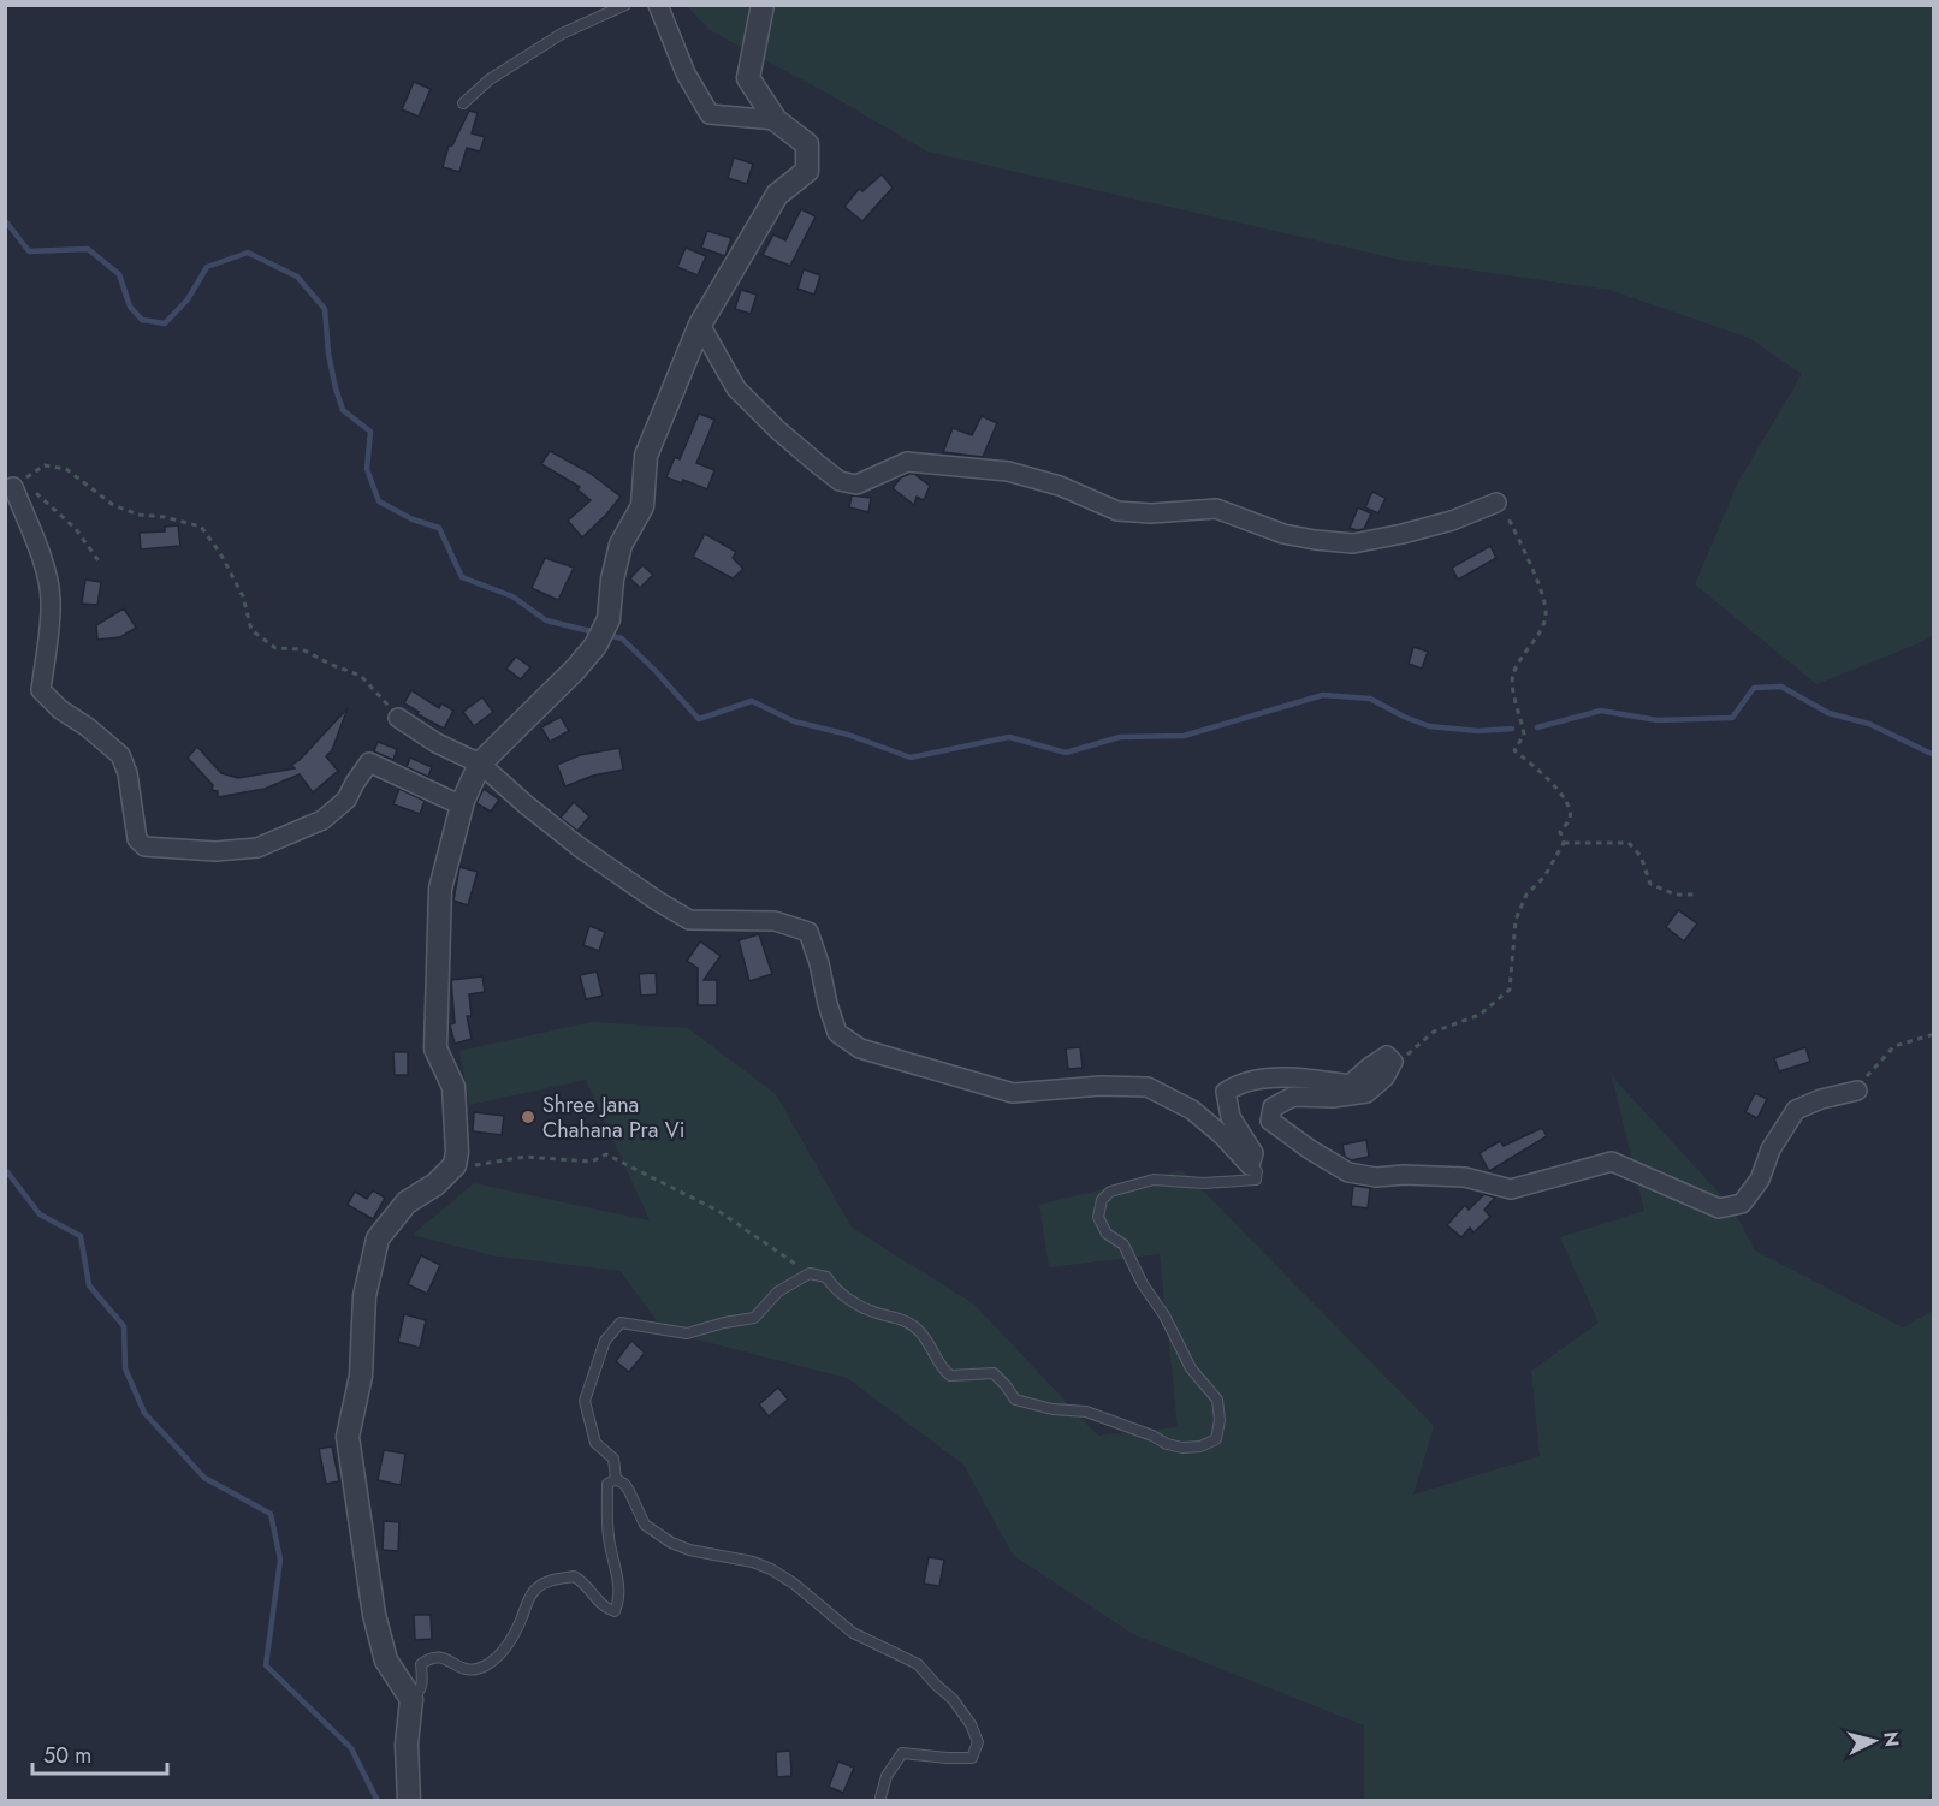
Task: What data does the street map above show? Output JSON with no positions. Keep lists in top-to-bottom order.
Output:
{
  "places": ["Shree Jana Chahana Pra Vi"],
  "scale_bar": "50 m",
  "north": "right"
}
